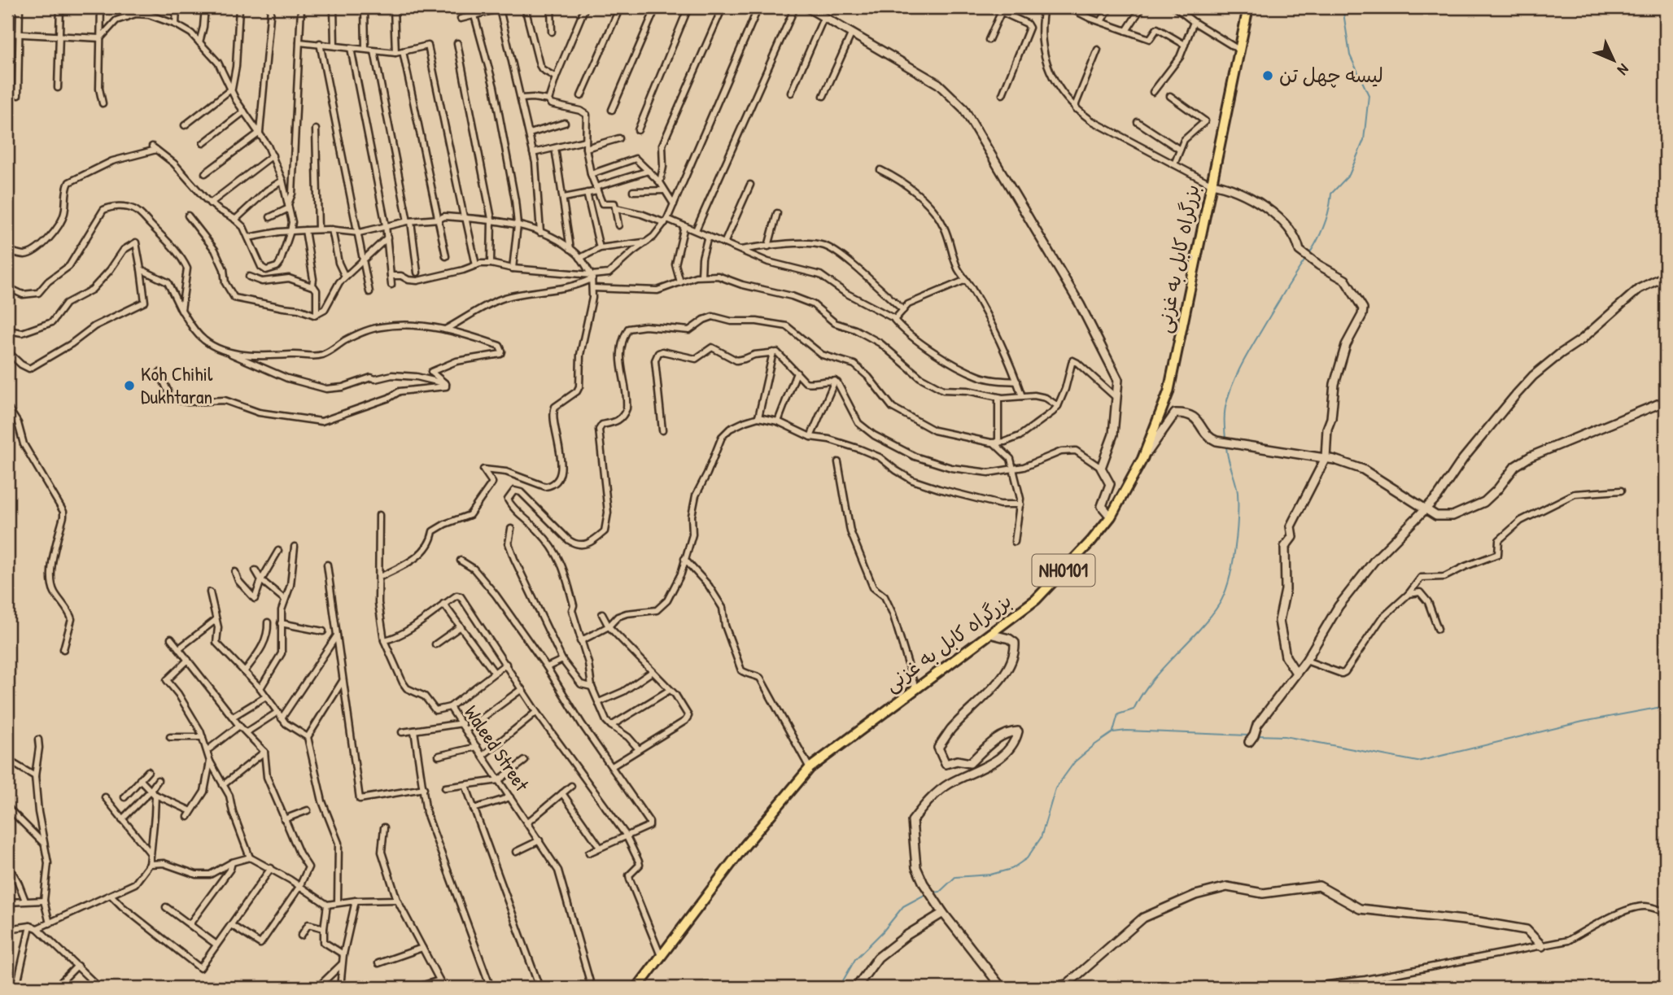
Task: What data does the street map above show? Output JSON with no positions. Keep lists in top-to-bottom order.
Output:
{
  "streets": {
    "highway": ["بزرگراه کابل به غزنی", "NH0101"],
    "street": ["Waleed Street"]
  },
  "places": ["لیسه چهل تن", "Koh Chihil Dukhtaran"],
  "north": "bottom right"
}
